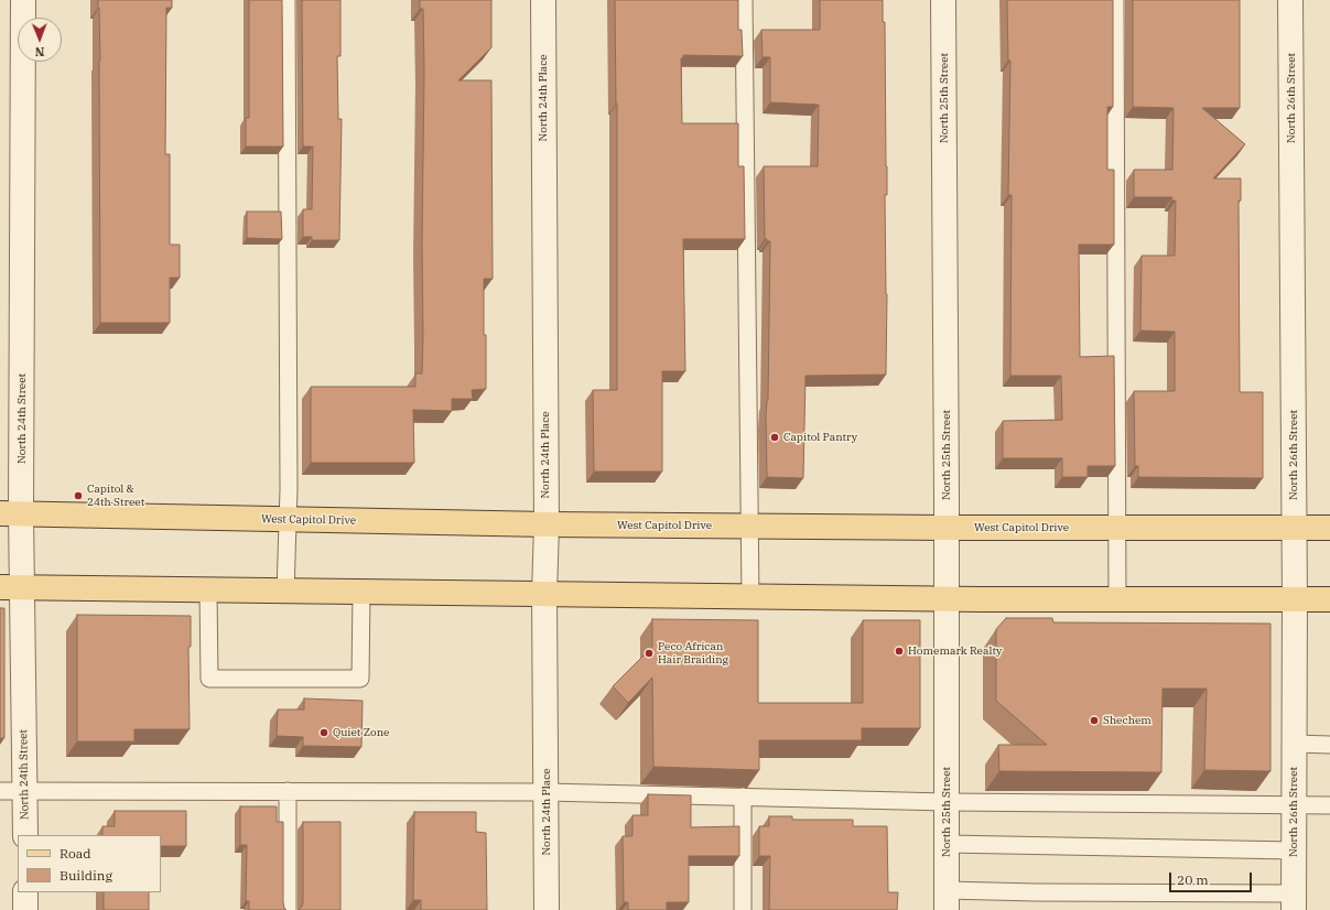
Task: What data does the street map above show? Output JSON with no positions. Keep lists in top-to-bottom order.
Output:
{
  "streets": {
    "main road": ["West Capitol Drive"],
    "street": [
      "North 24th Place",
      "North 25th Street",
      "North 26th Street",
      "North 24th Street"
    ]
  },
  "crossings": [
    ["North 24th Place", "West Capitol Drive"],
    ["North 25th Street", "West Capitol Drive"],
    ["North 26th Street", "West Capitol Drive"],
    ["North 24th Street", "West Capitol Drive"]
  ],
  "places": [
    "Capitol Pantry",
    "Capitol & 24th Street",
    "Homemark Realty",
    "Peco African Hair Braiding",
    "Shechem",
    "Quiet Zone"
  ],
  "legend": ["Road", "Building"],
  "scale_bar": "20 m",
  "north": "bottom"
}
